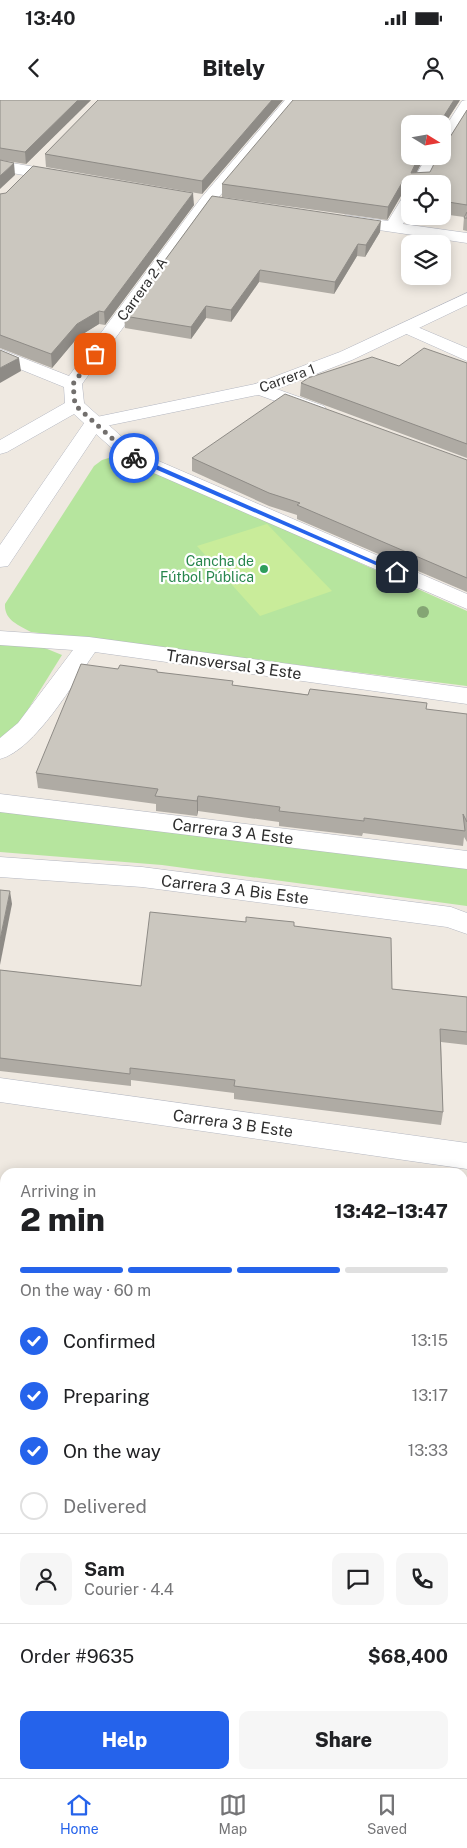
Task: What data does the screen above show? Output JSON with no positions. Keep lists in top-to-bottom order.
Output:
{
  "streets": {
    "street": [
      "Carrera 2 A",
      "Carrera 1",
      "Transversal 3 Este",
      "Carrera 3 A Este",
      "Carrera 3 A Bis Este",
      "Carrera 3 B Este"
    ]
  },
  "places": ["Cancha de Fútbol Pública"],
  "north": "right",
  "page": {
    "status": "13:40",
    "header": "Bitely",
    "heading": ["2 min", "Arriving in", "13:42–13:47"],
    "panel": [
      "Sam",
      "Courier · 4.4",
      "Order #9635",
      "$68,400"
    ],
    "bar": "On the way · 60 m",
    "list": [
      ["Confirmed", "13:15"],
      ["Preparing", "13:17"],
      ["On the way", "13:33"],
      "Delivered"
    ],
    "buttons": ["Help", "Share"],
    "tabs": ["Home", "Map", "Saved"]
  }
}
